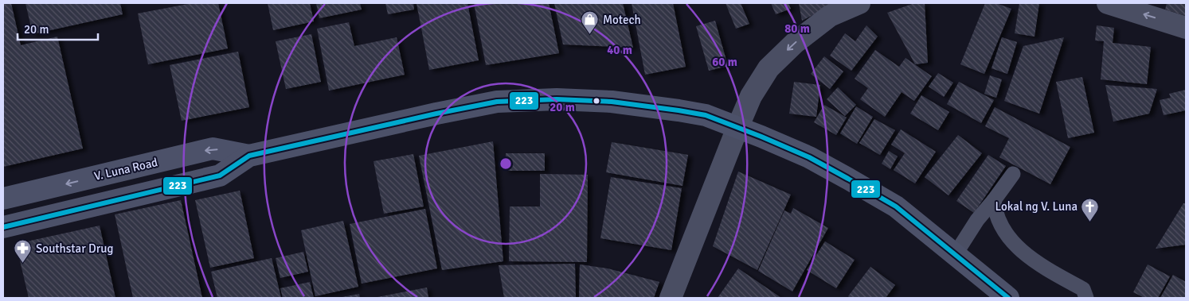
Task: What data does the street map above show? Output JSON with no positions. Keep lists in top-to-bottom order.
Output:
{
  "streets": {
    "main road": ["V. Luna Road"]
  },
  "places": {
    "shop": ["Motech"],
    "church": ["Lokal ng V. Luna"],
    "pharmacy": ["Southstar Drug"]
  },
  "lines": ["transit line 223"],
  "scale_bar": "20 m",
  "rings": [
    "80 m",
    "40 m",
    "60 m",
    "20 m"
  ]
}
